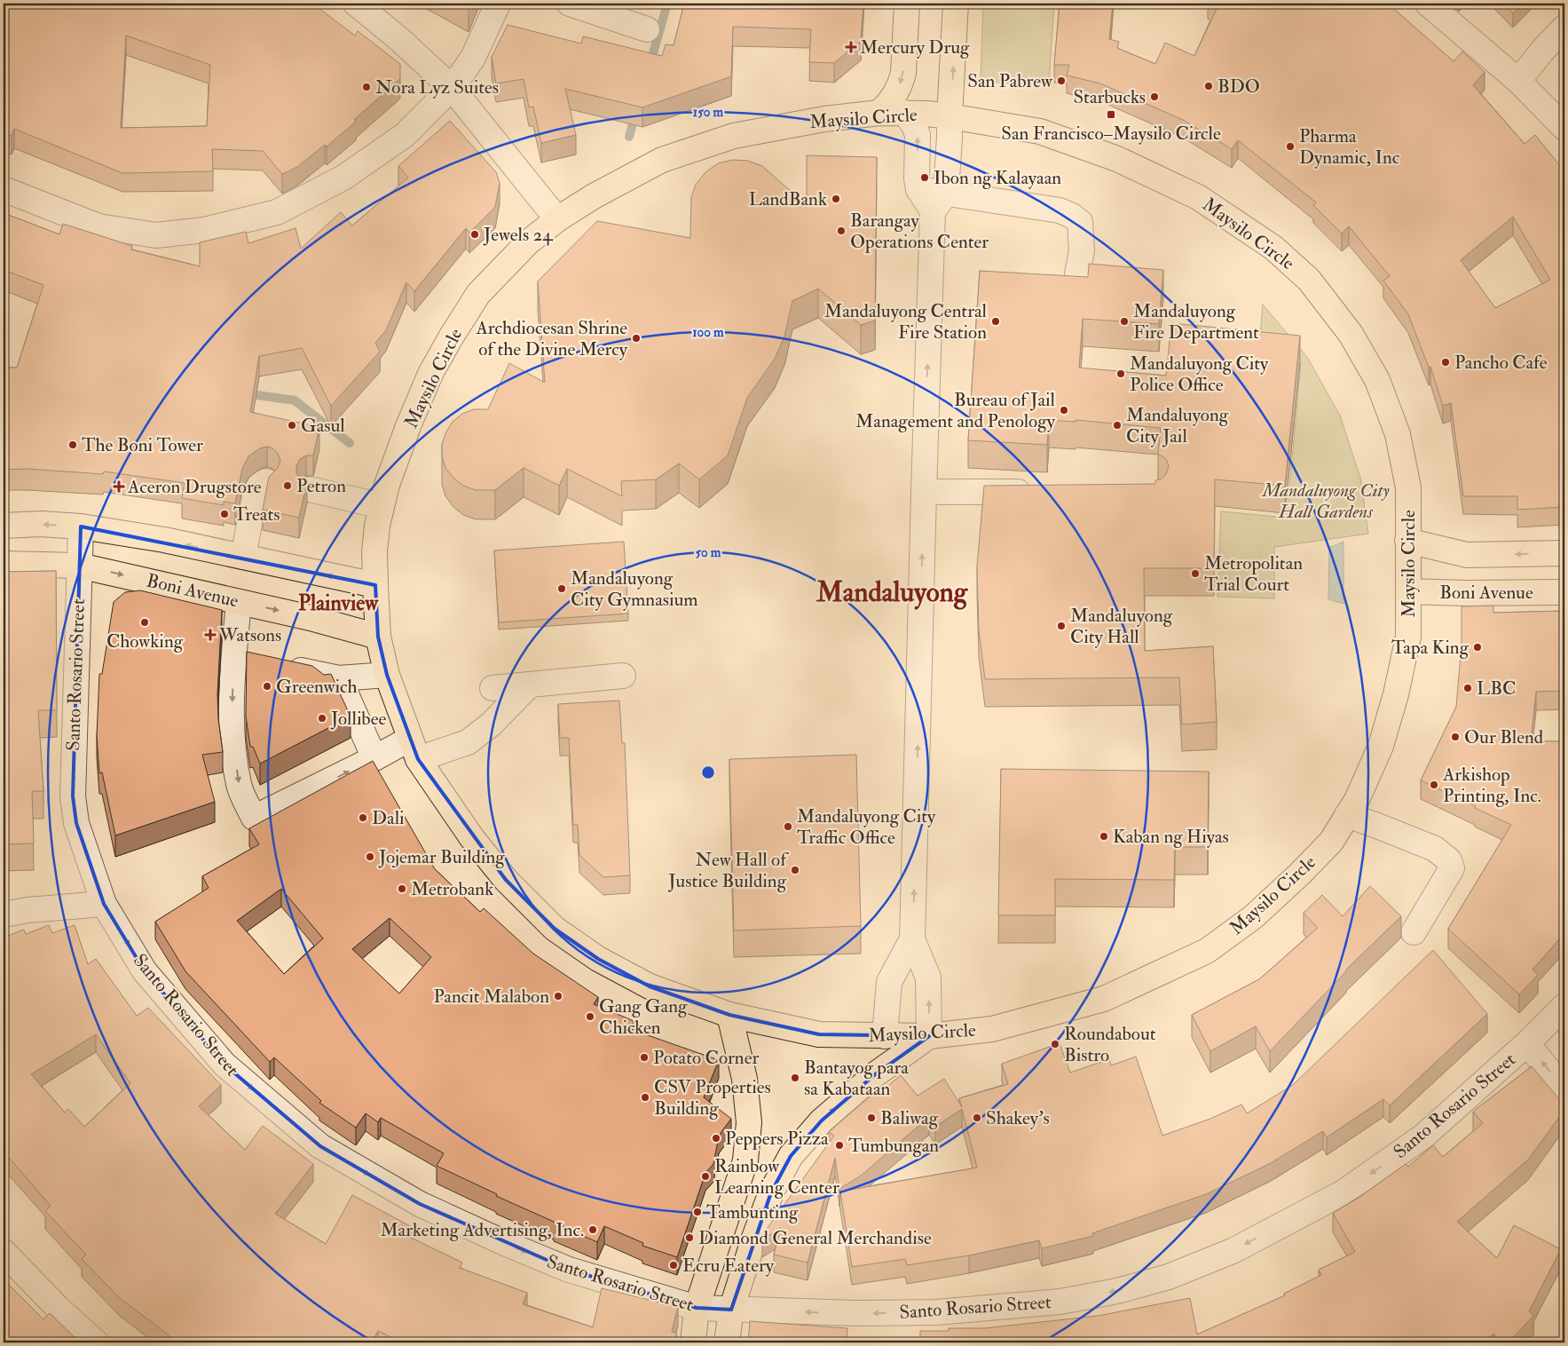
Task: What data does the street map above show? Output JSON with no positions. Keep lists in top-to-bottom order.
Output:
{
  "streets": {
    "main road": ["Maysilo Circle", "Boni Avenue"],
    "street": ["Santo Rosario Street"]
  },
  "crossings": [
    ["Maysilo Circle", "Boni Avenue"],
    ["Boni Avenue", "Santo Rosario Street"]
  ],
  "districts": ["Mandaluyong", "Plainview"],
  "parks": ["Mandaluyong City Hall Gardens"],
  "places": {
    "health": ["Mercury Drug", "Aceron Drugstore", "Watsons"],
    "other": [
      "San Pabrew",
      "BDO",
      "Nora Lyz Suites",
      "Starbucks",
      "Pharma Dynamic, Inc",
      "Ibon ng Kalayaan",
      "LandBank",
      "Barangay Operations Center",
      "Jewels 24",
      "Mandaluyong Central Fire Station",
      "Mandaluyong Fire Department",
      "Archdiocesan Shrine of the Divine Mercy",
      "Pancho Cafe",
      "Mandaluyong City Police Office",
      "Bureau of Jail Management and Penology",
      "Gasul",
      "Mandaluyong City Jail",
      "The Boni Tower",
      "Petron",
      "Treats",
      "Metropolitan Trial Court",
      "Mandaluyong City Gymnasium",
      "Chowking",
      "Mandaluyong City Hall",
      "Tapa King",
      "Greenwich",
      "LBC",
      "Jollibee",
      "Our Blend",
      "Arkishop Printing, Inc.",
      "Dali",
      "Mandaluyong City Traffic Office",
      "Kaban ng Hiyas",
      "Jojemar Building",
      "New Hall of Justice Building",
      "Metrobank",
      "Pancit Malabon",
      "Gang Gang Chicken",
      "Roundabout Bistro",
      "Potato Corner",
      "Bantayog para sa Kabataan",
      "CSV Properties Building",
      "Baliwag",
      "Shakey's",
      "Peppers Pizza",
      "Tumbungan",
      "Rainbow Learning Center",
      "Tambunting",
      "Marketing Advertising, Inc.",
      "Diamond General Merchandise",
      "Ecru Eatery"
    ],
    "transit": ["San Francisco–Maysilo Circle"]
  },
  "rings": ["150 m", "100 m", "50 m"]
}
